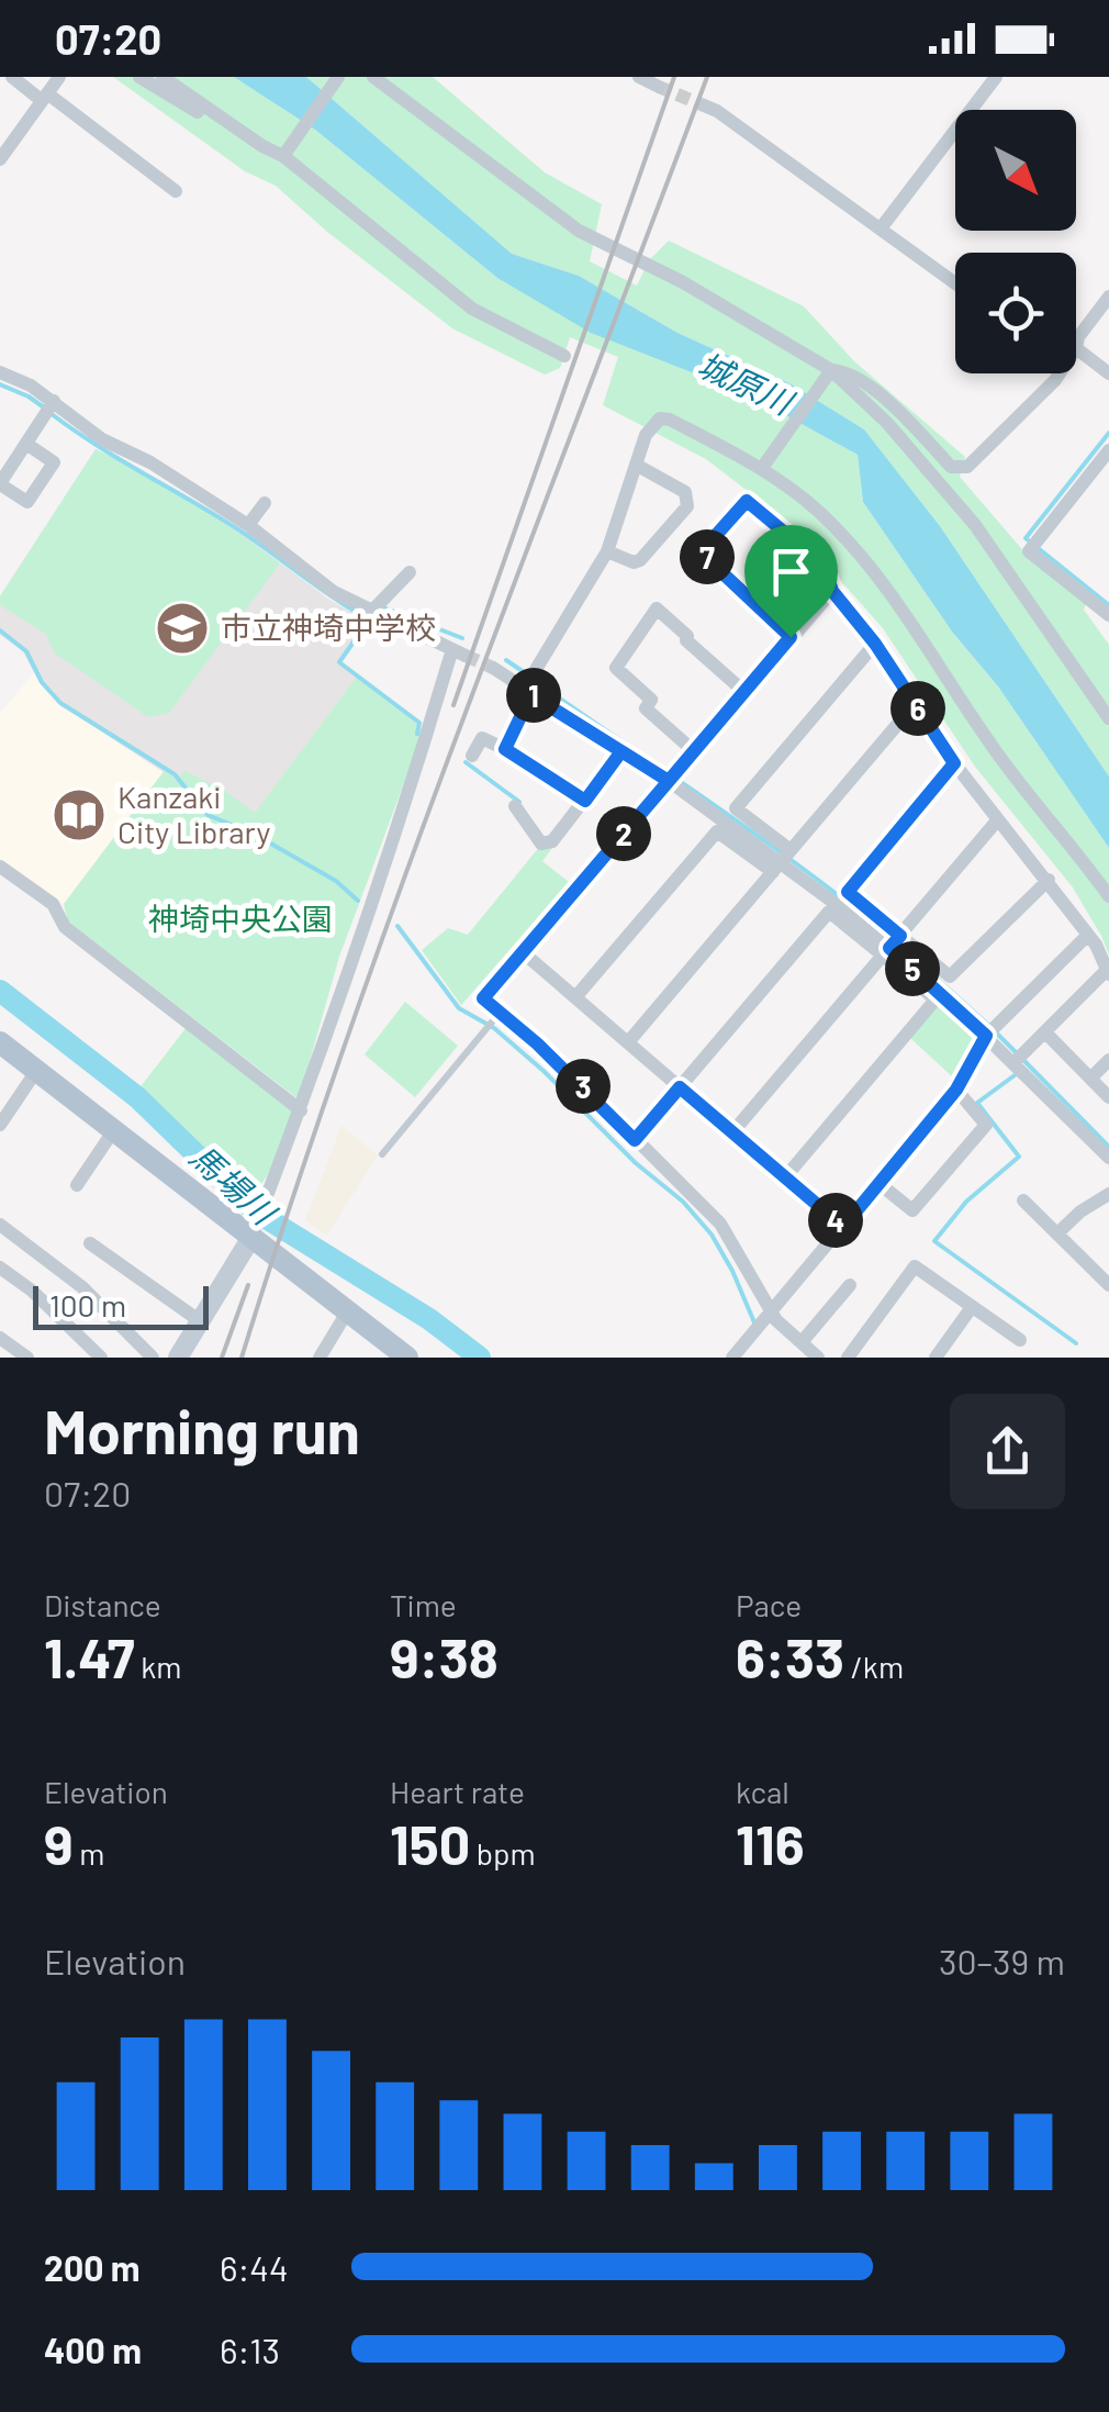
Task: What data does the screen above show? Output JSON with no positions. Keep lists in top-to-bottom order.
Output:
{
  "water": ["城原川", "馬場川"],
  "parks": ["神埼中央公園"],
  "places": {
    "school or university": ["市立神埼中学校"],
    "library": ["Kanzaki City Library"]
  },
  "scale_bar": "100 m",
  "north": "bottom right",
  "page": {
    "status": "07:20",
    "pins": [
      "7",
      "1",
      "6",
      "2",
      "5",
      "3",
      "4"
    ],
    "scale": "100 m",
    "heading": ["Morning run", "07:20"],
    "stats": [
      ["Distance", "1.47 km"],
      ["Time", "9:38"],
      ["Pace", "6:33 /km"],
      ["Elevation", "9 m"],
      ["Heart rate", "150 bpm"],
      ["kcal", "116"]
    ],
    "chart": ["Elevation", "30–39 m"],
    "list": [
      {
        "name": "200 m",
        "note": "6:44"
      },
      {
        "name": "400 m",
        "note": "6:13"
      }
    ]
  }
}
